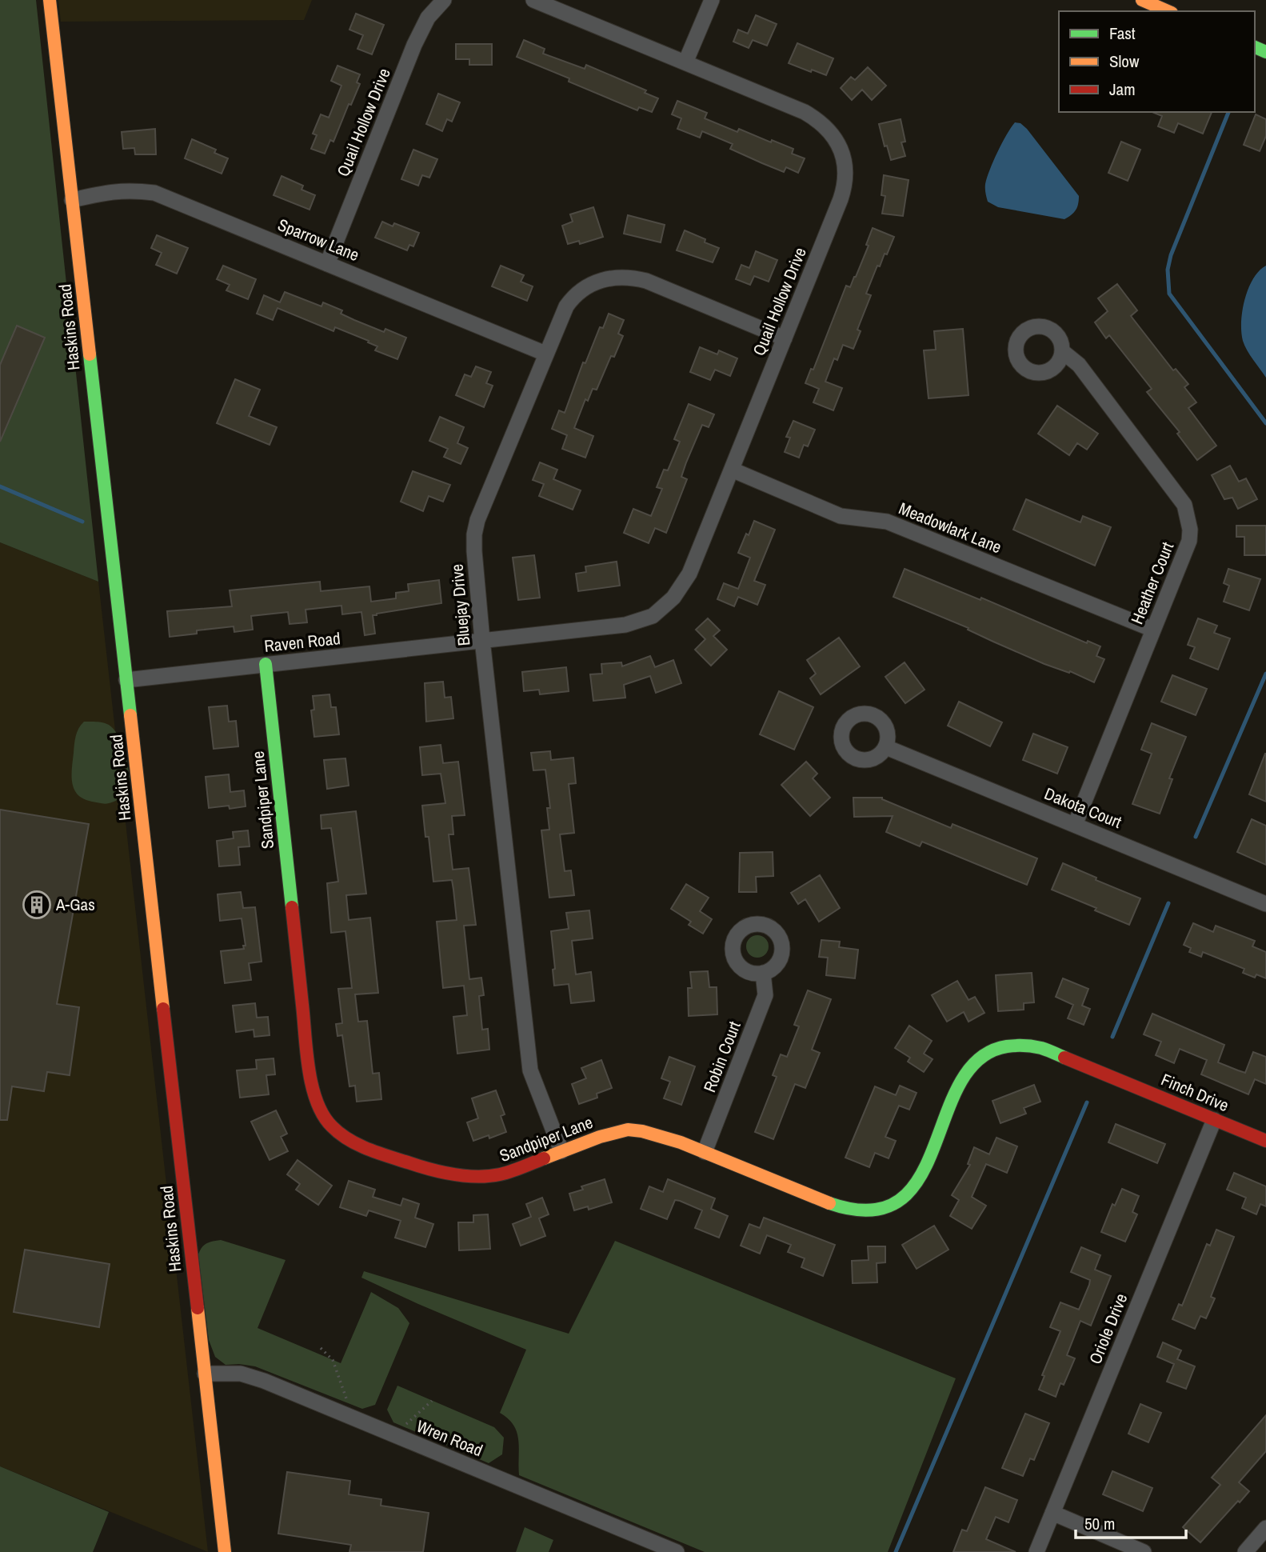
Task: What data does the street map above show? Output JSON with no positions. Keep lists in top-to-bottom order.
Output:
{
  "streets": {
    "street": [
      "Quail Hollow Drive",
      "Sparrow Lane",
      "Haskins Road",
      "Meadowlark Lane",
      "Heather Court",
      "Bluejay Drive",
      "Raven Road",
      "Sandpiper Lane",
      "Dakota Court",
      "Robin Court",
      "Finch Drive",
      "Oriole Drive",
      "Wren Road"
    ]
  },
  "crossings": [
    ["Quail Hollow Drive", "Sparrow Lane"],
    ["Quail Hollow Drive", "Meadowlark Lane"],
    ["Quail Hollow Drive", "Bluejay Drive"],
    ["Quail Hollow Drive", "Raven Road"],
    ["Sparrow Lane", "Haskins Road"],
    ["Sparrow Lane", "Bluejay Drive"],
    ["Haskins Road", "Raven Road"],
    ["Haskins Road", "Wren Road"],
    ["Meadowlark Lane", "Heather Court"],
    ["Heather Court", "Dakota Court"],
    ["Bluejay Drive", "Raven Road"],
    ["Bluejay Drive", "Sandpiper Lane"],
    ["Raven Road", "Sandpiper Lane"],
    ["Sandpiper Lane", "Robin Court"],
    ["Sandpiper Lane", "Finch Drive"],
    ["Finch Drive", "Oriole Drive"]
  ],
  "places": {
    "building": ["A-Gas"]
  },
  "legend": ["Fast", "Slow", "Jam"],
  "scale_bar": "50 m"
}
